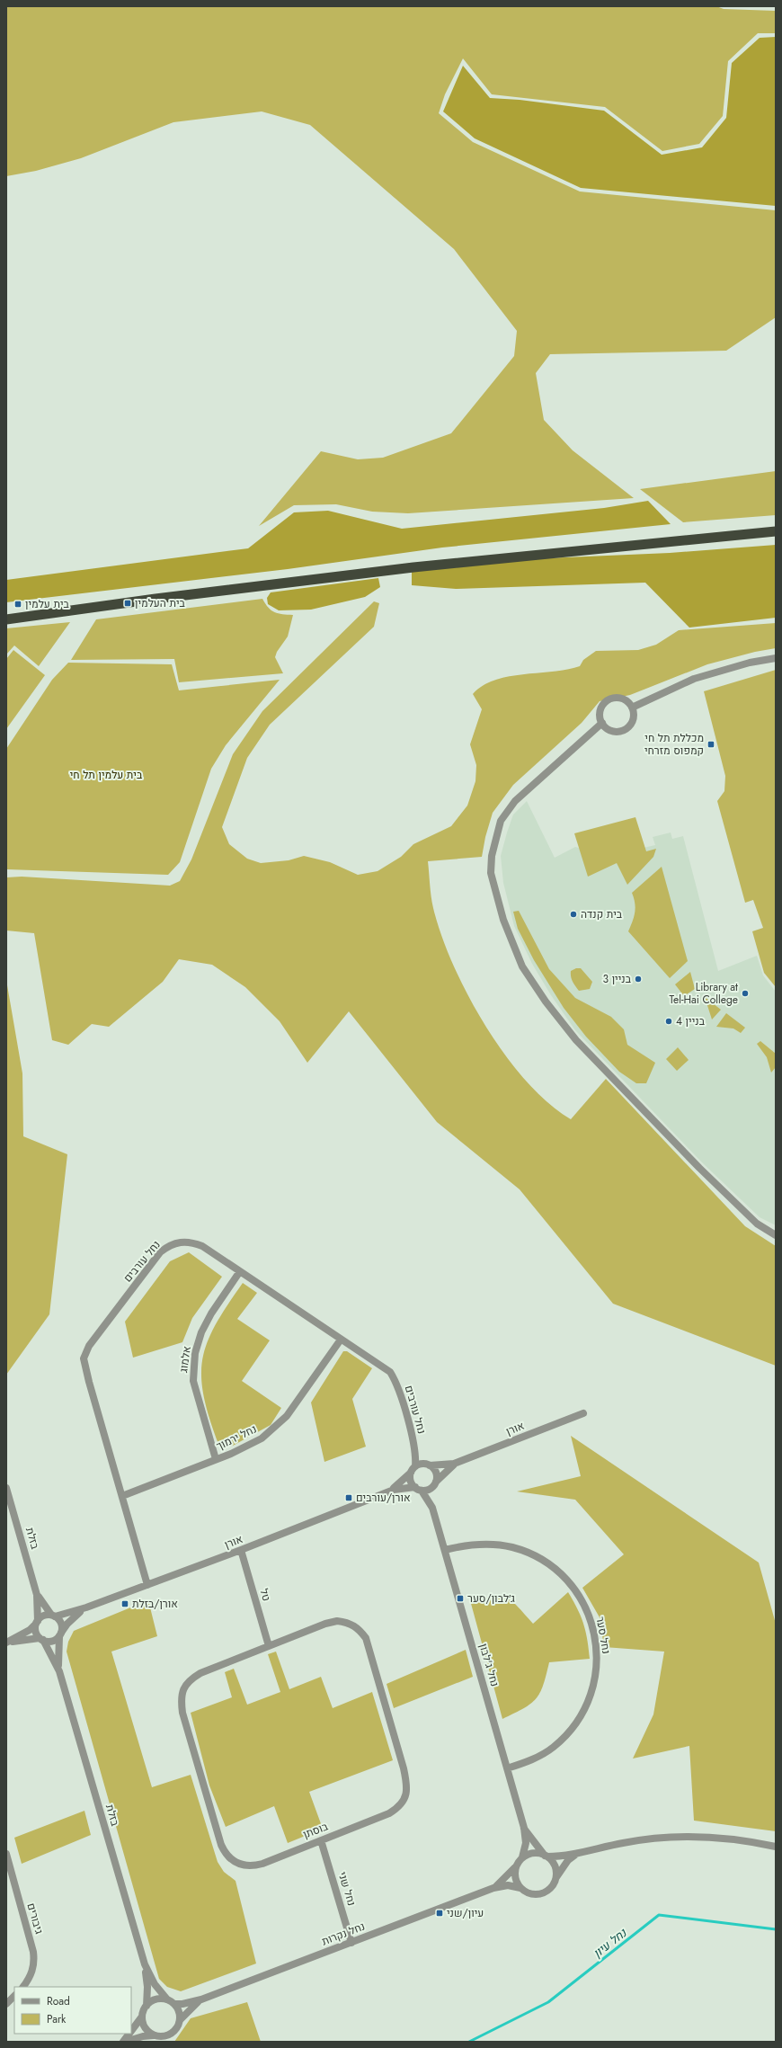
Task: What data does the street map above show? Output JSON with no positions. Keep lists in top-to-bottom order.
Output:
{
  "streets": {
    "street": [
      "נחל עורבים",
      "אלמוג",
      "אורן",
      "נחל ירמוך",
      "בזלת",
      "טל",
      "נחל סער",
      "נחל ג'לבון",
      "בוסתן",
      "נחל שני",
      "גיבורים",
      "נחל נקרות"
    ]
  },
  "crossings": [
    ["נחל עורבים", "אלמוג"],
    ["נחל עורבים", "אורן"],
    ["נחל עורבים", "נחל ירמוך"],
    ["נחל עורבים", "נחל ג'לבון"],
    ["אלמוג", "נחל ירמוך"],
    ["אורן", "בזלת"],
    ["אורן", "טל"],
    ["אורן", "נחל ג'לבון"],
    ["בזלת", "נחל נקרות"],
    ["טל", "בוסתן"],
    ["נחל סער", "נחל ג'לבון"],
    ["נחל ג'לבון", "נחל נקרות"],
    ["בוסתן", "נחל שני"],
    ["נחל שני", "נחל נקרות"]
  ],
  "water": ["נחל עיון"],
  "parks": ["בית עלמין תל חי"],
  "places": {
    "transit": [
      "בית העלמין",
      "בית עלמין",
      "מכללת תל חי קמפוס מזרחי",
      "אורן/עורבים",
      "ג׳לבון/סער",
      "אורן/בזלת",
      "עיון/שני"
    ],
    "other": [
      "בית קנדה",
      "בניין 3",
      "Library at Tel-Hai College",
      "בניין 4"
    ]
  },
  "legend": ["Road", "Park"]
}
